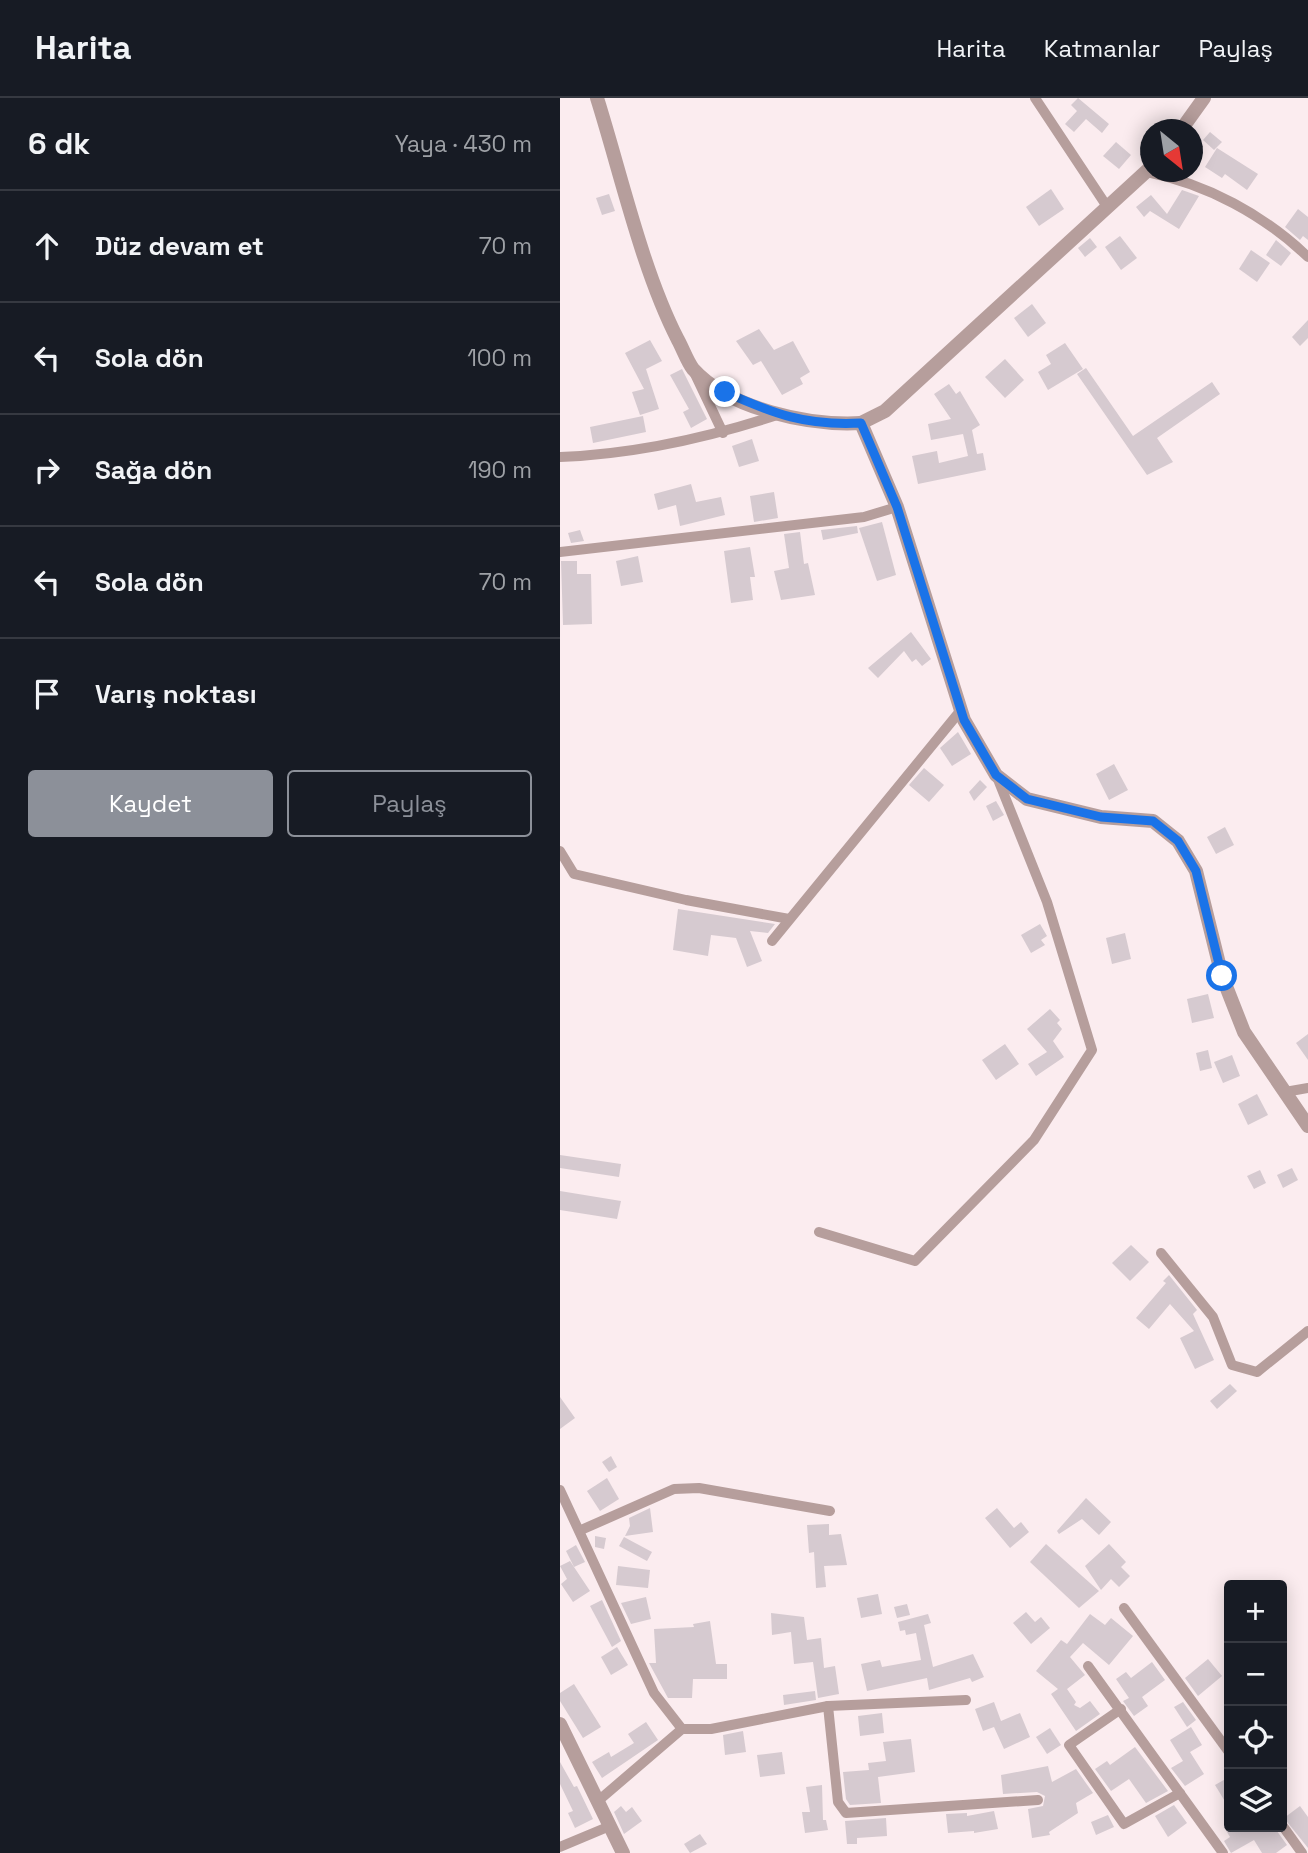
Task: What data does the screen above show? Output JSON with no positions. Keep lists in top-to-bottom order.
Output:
{
  "north": "bottom right",
  "page": {
    "header": "Harita",
    "nav": ["Harita", "Katmanlar", "Paylaş"],
    "heading": ["6 dk", "Yaya · 430 m"],
    "list": [
      ["Düz devam et", "70 m"],
      ["Sola dön", "100 m"],
      ["Sağa dön", "190 m"],
      ["Sola dön", "70 m"],
      "Varış noktası"
    ],
    "buttons": ["Kaydet", "Paylaş"],
    "map_buttons": ["+", "−"]
  }
}
